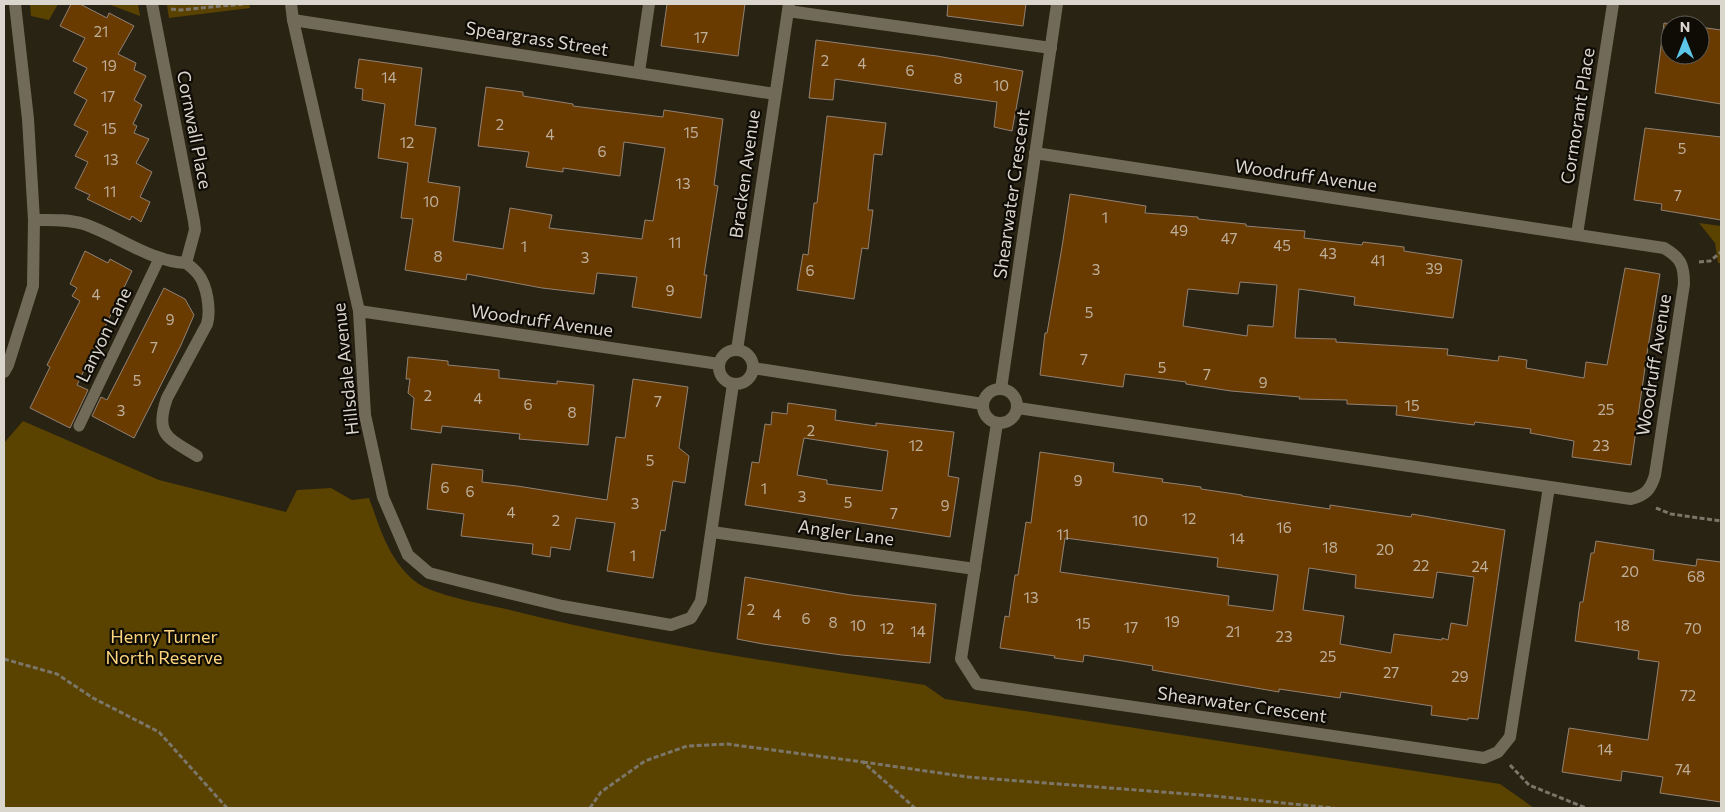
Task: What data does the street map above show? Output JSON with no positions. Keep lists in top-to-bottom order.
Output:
{
  "streets": {
    "street": [
      "Speargrass Street",
      "Cormorant Place",
      "Cornwall Place",
      "Bracken Avenue",
      "Woodruff Avenue",
      "Shearwater Crescent",
      "Hillsdale Avenue",
      "Angler Lane"
    ],
    "lane": ["Lanyon Lane"]
  },
  "crossings": [
    ["Speargrass Street", "Bracken Avenue"],
    ["Speargrass Street", "Hillsdale Avenue"],
    ["Cormorant Place", "Woodruff Avenue"],
    ["Bracken Avenue", "Woodruff Avenue"],
    ["Woodruff Avenue", "Shearwater Crescent"],
    ["Woodruff Avenue", "Hillsdale Avenue"],
    ["Shearwater Crescent", "Angler Lane"],
    ["Hillsdale Avenue", "Angler Lane"]
  ],
  "parks": ["Henry Turner North Reserve"],
  "house_numbers": [
    "21",
    "17",
    "2",
    "4",
    "19",
    "6",
    "14",
    "8",
    "10",
    "17",
    "2",
    "15",
    "15",
    "4",
    "12",
    "5",
    "6",
    "13",
    "13",
    "11",
    "7",
    "10",
    "1",
    "49",
    "47",
    "11",
    "45",
    "1",
    "43",
    "8",
    "3",
    "41",
    "39",
    "3",
    "6",
    "9",
    "4",
    "5",
    "9",
    "7",
    "7",
    "5",
    "7",
    "5",
    "9",
    "2",
    "4",
    "7",
    "6",
    "15",
    "25",
    "3",
    "8",
    "2",
    "12",
    "23",
    "5",
    "9",
    "6",
    "1",
    "6",
    "3",
    "5",
    "3",
    "9",
    "4",
    "7",
    "12",
    "2",
    "10",
    "16",
    "11",
    "14",
    "18",
    "20",
    "1",
    "22",
    "24",
    "20",
    "68",
    "13",
    "2",
    "4",
    "6",
    "19",
    "8",
    "15",
    "10",
    "18",
    "17",
    "12",
    "70",
    "14",
    "21",
    "23",
    "25",
    "27",
    "29",
    "72",
    "14",
    "74"
  ],
  "north": "top"
}
